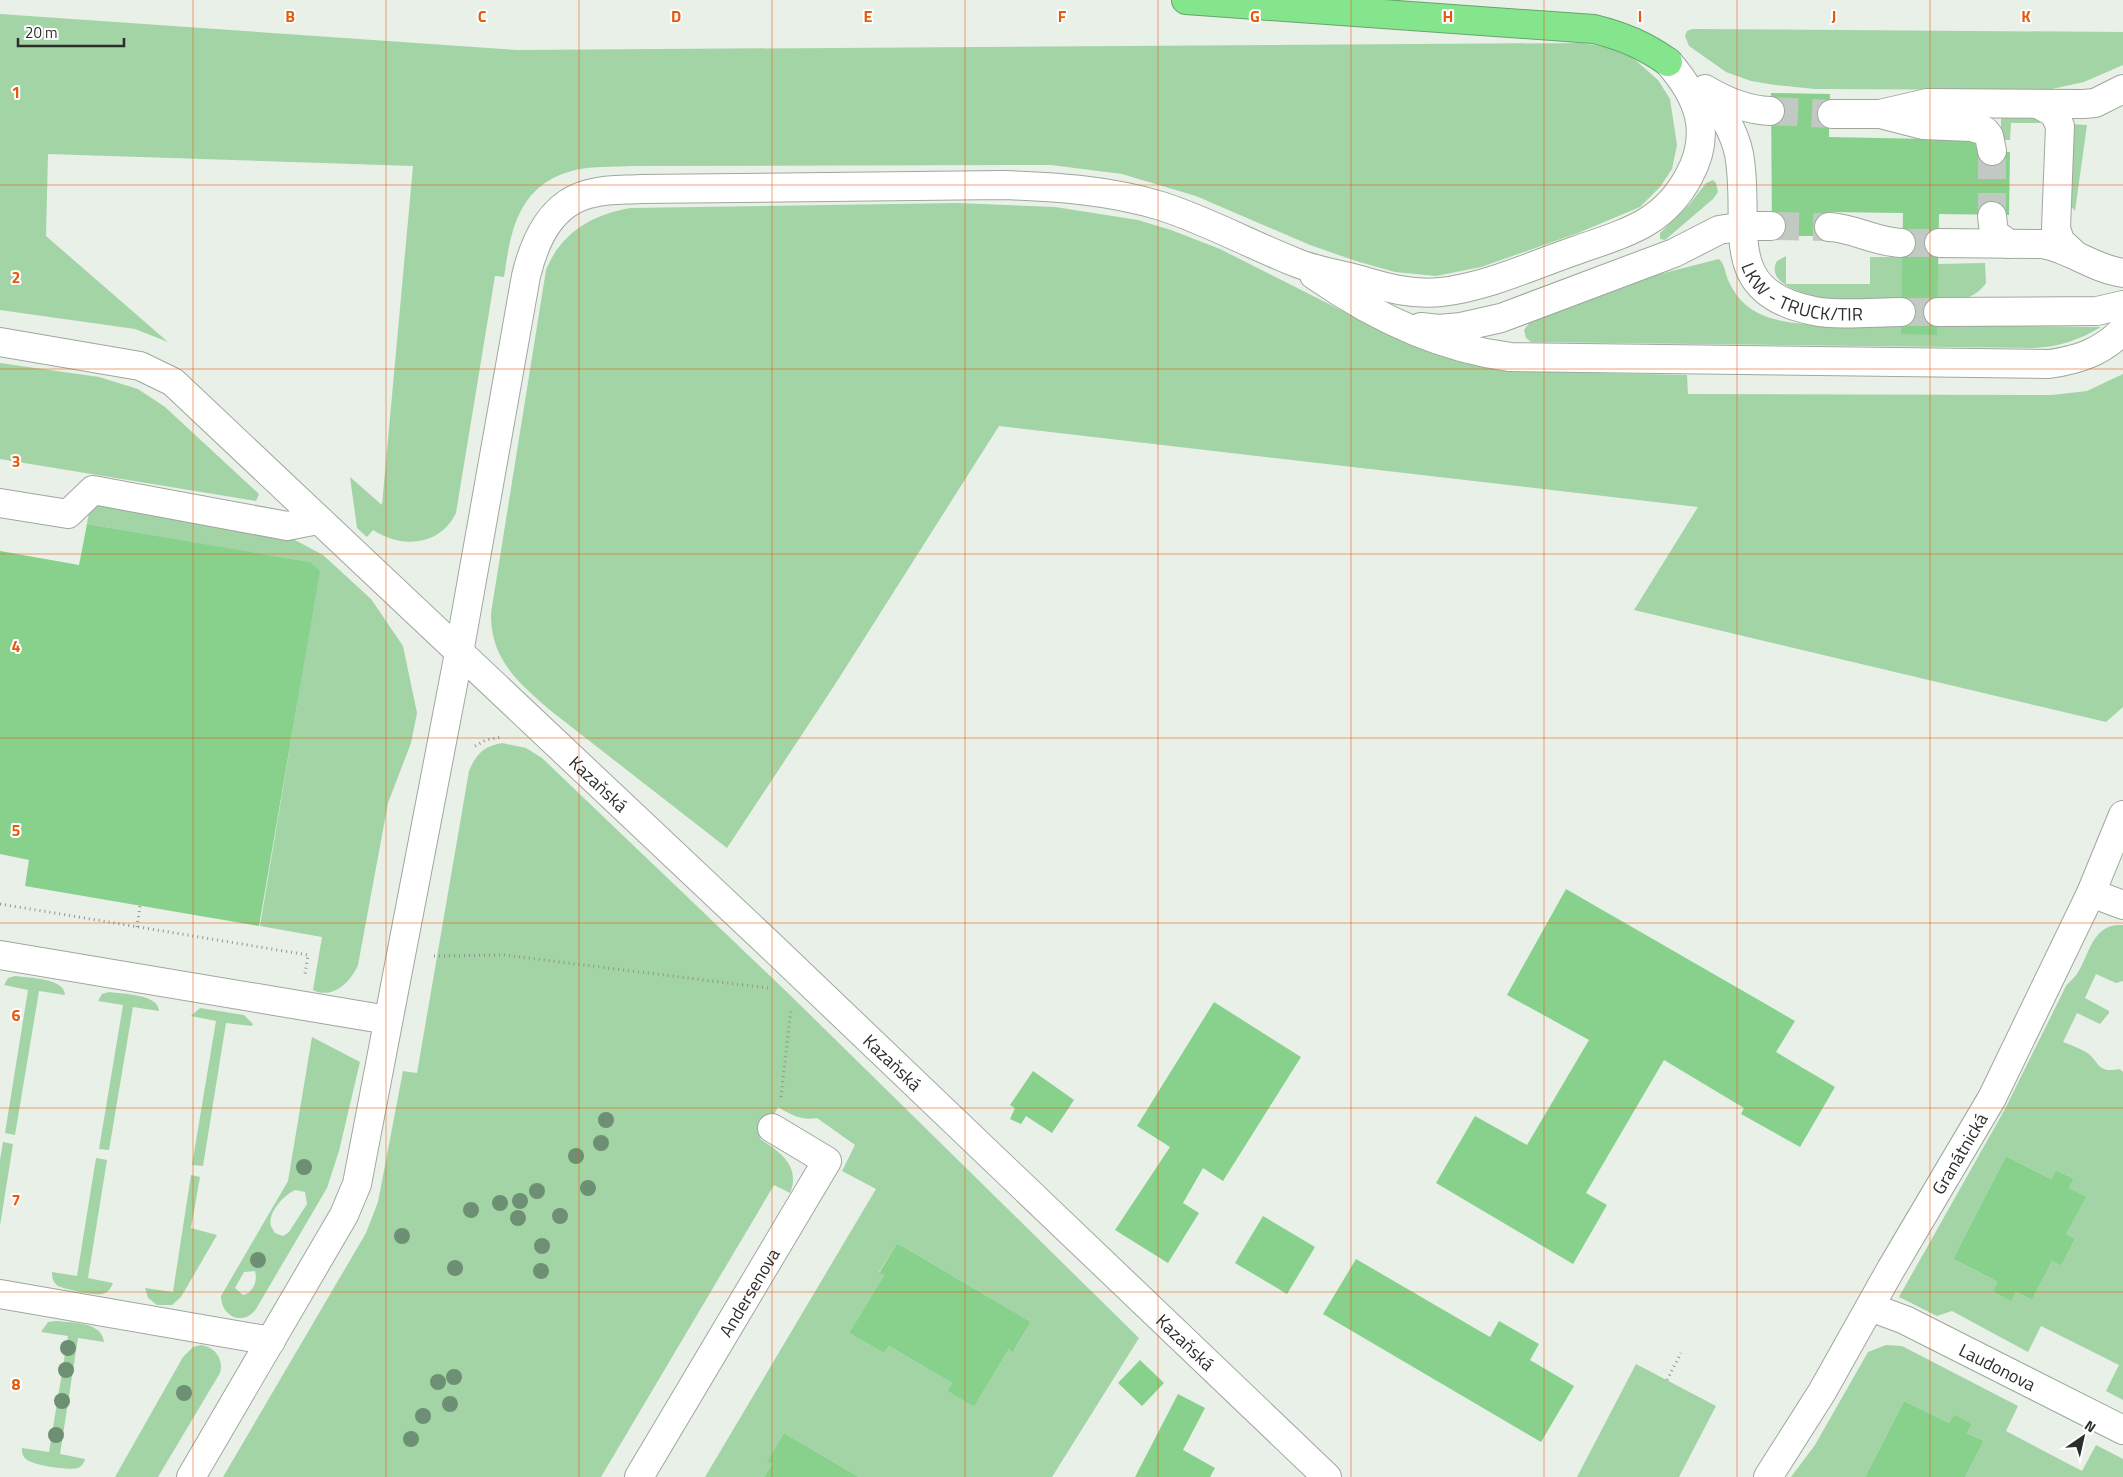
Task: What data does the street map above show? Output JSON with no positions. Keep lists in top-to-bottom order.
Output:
{
  "streets": {
    "street": [
      "LKW - TRUCK/TIR",
      "Kazaňská",
      "Granátnická",
      "Andersenova",
      "Laudonova"
    ]
  },
  "crossings": [
    ["Granátnická", "Laudonova"]
  ],
  "scale_bar": "20 m",
  "north": "top right",
  "grid": {
    "columns": [
      "B",
      "C",
      "D",
      "E",
      "F",
      "G",
      "H",
      "I",
      "J",
      "K"
    ],
    "rows": [
      "1",
      "2",
      "3",
      "4",
      "5",
      "6",
      "7",
      "8"
    ]
  }
}
